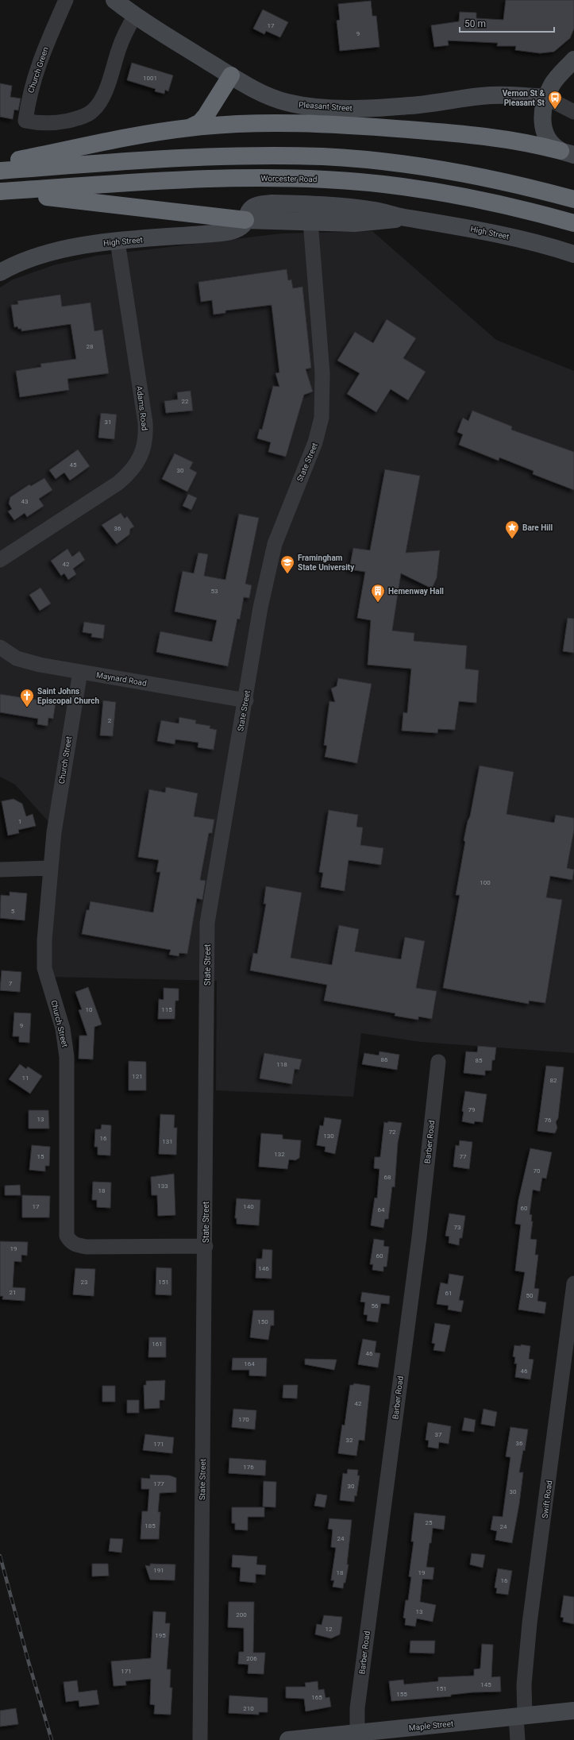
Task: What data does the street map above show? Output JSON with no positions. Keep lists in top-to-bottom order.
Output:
{
  "streets": {
    "highway": ["Worcester Road"],
    "street": [
      "Church Green",
      "Pleasant Street",
      "High Street",
      "Adams Road",
      "State Street",
      "Maynard Road",
      "Church Street",
      "Barber Road",
      "Swift Road",
      "Maple Street"
    ]
  },
  "crossings": [
    ["Church Green", "Pleasant Street"],
    ["High Street", "Adams Road"],
    ["High Street", "State Street"],
    ["State Street", "Maynard Road"],
    ["State Street", "Church Street"],
    ["Maynard Road", "Church Street"],
    ["Barber Road", "Maple Street"],
    ["Swift Road", "Maple Street"]
  ],
  "places": {
    "bus stop": ["Vernon St & Pleasant St"],
    "place": ["Bare Hill"],
    "school or university": ["Framingham State University"],
    "building": ["Hemenway Hall"],
    "church": ["Saint Johns Episcopal Church"]
  },
  "house_numbers": [
    "17",
    "9",
    "1001",
    "28",
    "22",
    "31",
    "45",
    "30",
    "43",
    "36",
    "42",
    "53",
    "2",
    "1",
    "100",
    "5",
    "7",
    "10",
    "115",
    "9",
    "86",
    "85",
    "118",
    "121",
    "11",
    "82",
    "79",
    "13",
    "76",
    "72",
    "130",
    "16",
    "131",
    "132",
    "15",
    "77",
    "70",
    "68",
    "133",
    "18",
    "17",
    "140",
    "60",
    "64",
    "73",
    "19",
    "60",
    "146",
    "23",
    "151",
    "21",
    "61",
    "50",
    "56",
    "150",
    "161",
    "46",
    "164",
    "46",
    "42",
    "170",
    "37",
    "32",
    "36",
    "171",
    "176",
    "177",
    "30",
    "30",
    "25",
    "185",
    "24",
    "24",
    "191",
    "18",
    "19",
    "16",
    "13",
    "200",
    "12",
    "195",
    "206",
    "171",
    "145",
    "151",
    "155",
    "165",
    "210"
  ],
  "scale_bar": "50 m"
}
